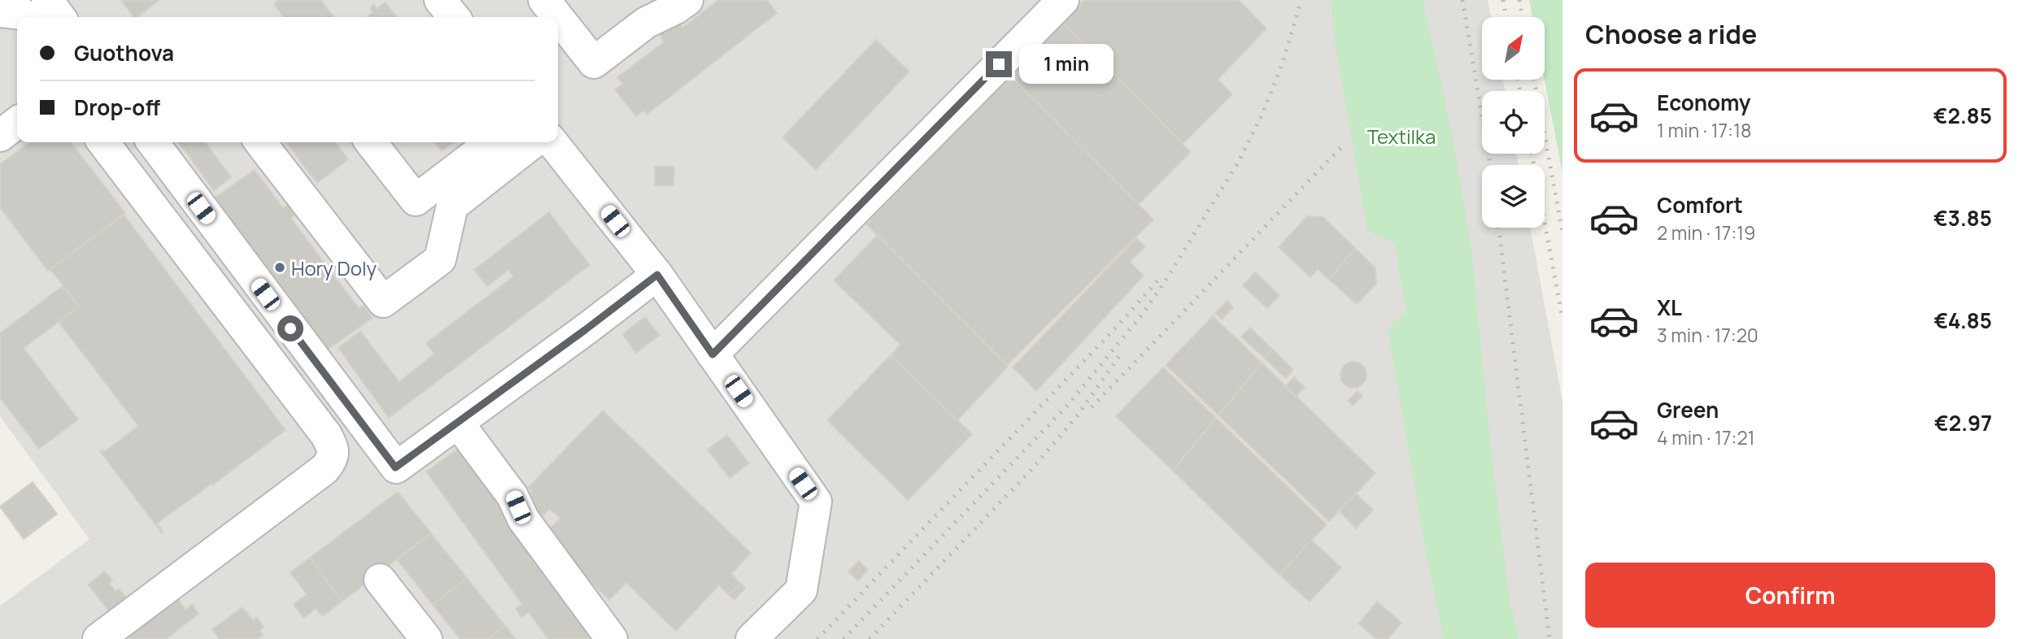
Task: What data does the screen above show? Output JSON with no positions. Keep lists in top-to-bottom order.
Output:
{
  "parks": ["Textilka"],
  "places": ["Hory Doly"],
  "north": "top right",
  "page": {
    "heading": "Choose a ride",
    "banner": ["Guothova", "Drop-off"],
    "bubble": "1 min",
    "list": [
      {
        "name": "Economy",
        "note": "1 min · 17:18",
        "value": "€2.85"
      },
      {
        "name": "Comfort",
        "note": "2 min · 17:19",
        "value": "€3.85"
      },
      {
        "name": "XL",
        "note": "3 min · 17:20",
        "value": "€4.85"
      },
      {
        "name": "Green",
        "note": "4 min · 17:21",
        "value": "€2.97"
      }
    ],
    "buttons": "Confirm"
  }
}
